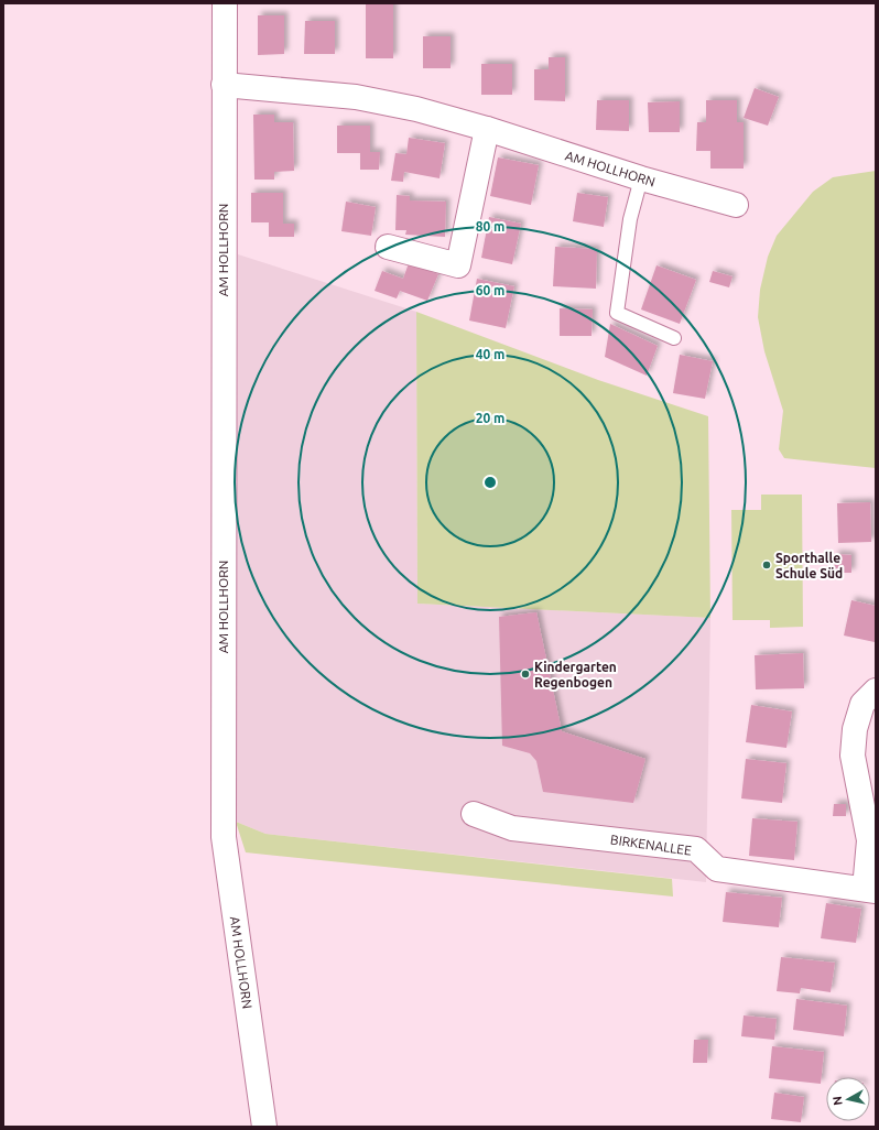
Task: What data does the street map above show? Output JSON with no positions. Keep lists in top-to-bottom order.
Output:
{
  "streets": {
    "street": ["AM HOLLHORN", "BIRKENALLEE"]
  },
  "places": ["Sporthalle Schule Süd", "Kindergarten Regenbogen"],
  "north": "left",
  "rings": [
    "80 m",
    "60 m",
    "40 m",
    "20 m"
  ]
}
